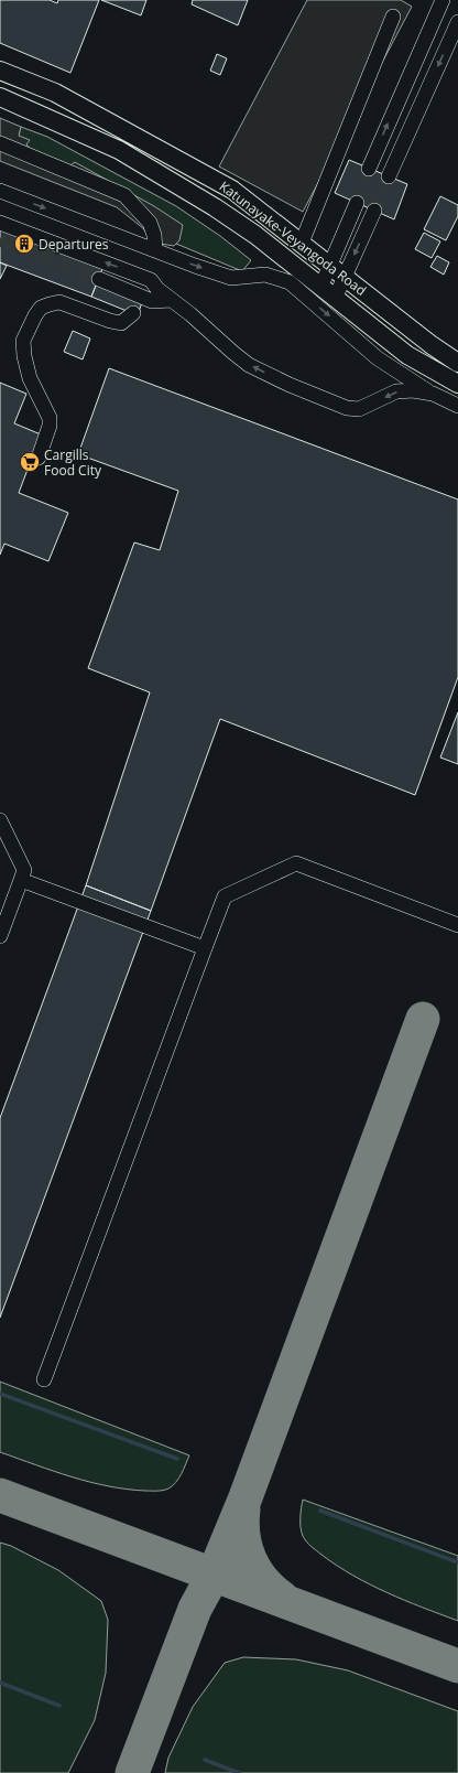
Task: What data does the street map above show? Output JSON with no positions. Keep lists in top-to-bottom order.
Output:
{
  "streets": {
    "main road": ["Katunayake-Veyangoda Road"]
  },
  "places": {
    "building": ["Departures"],
    "supermarket": ["Cargills Food City"]
  }
}
